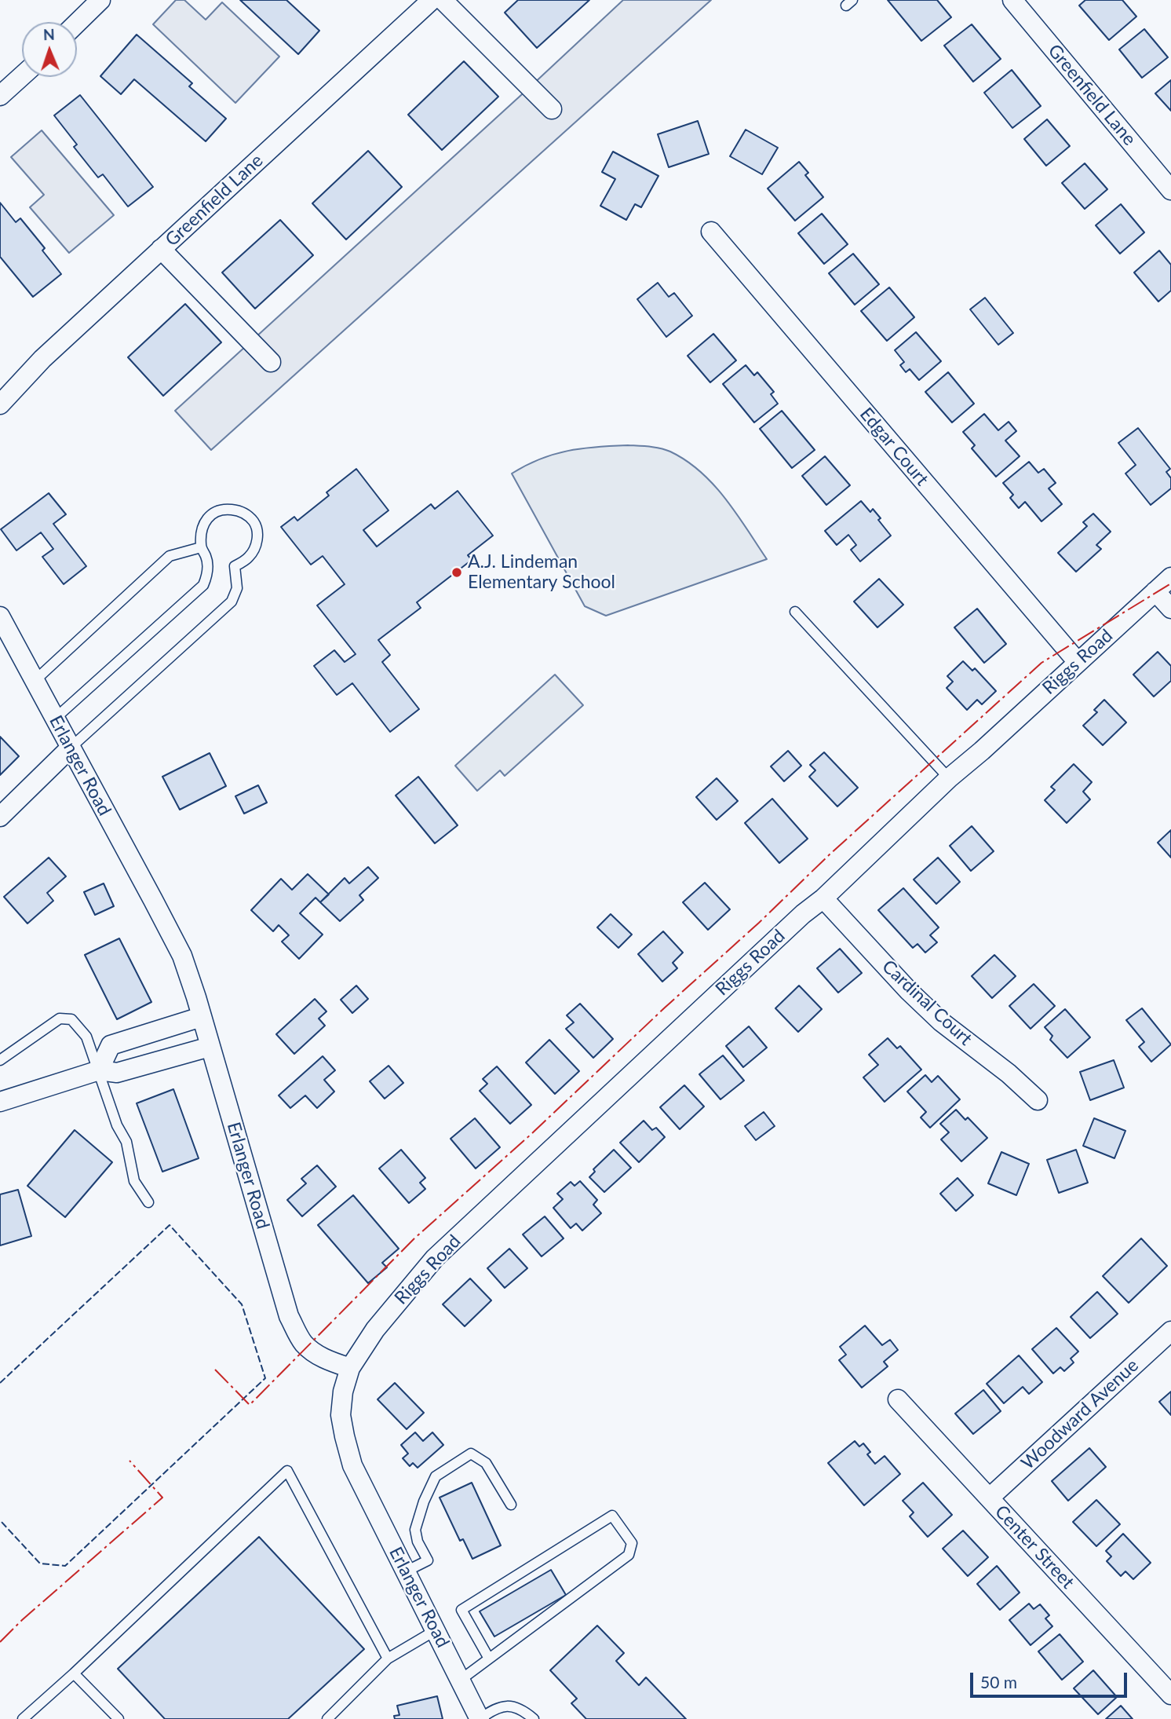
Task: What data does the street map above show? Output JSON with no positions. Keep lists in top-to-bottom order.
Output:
{
  "streets": {
    "street": [
      "Greenfield Lane",
      "Edgar Court",
      "Riggs Road",
      "Erlanger Road",
      "Cardinal Court",
      "Woodward Avenue",
      "Center Street"
    ]
  },
  "crossings": [
    ["Edgar Court", "Riggs Road"],
    ["Riggs Road", "Erlanger Road"],
    ["Riggs Road", "Cardinal Court"],
    ["Woodward Avenue", "Center Street"]
  ],
  "places": ["A.J. Lindeman Elementary School"],
  "scale_bar": "50 m",
  "north": "top"
}
